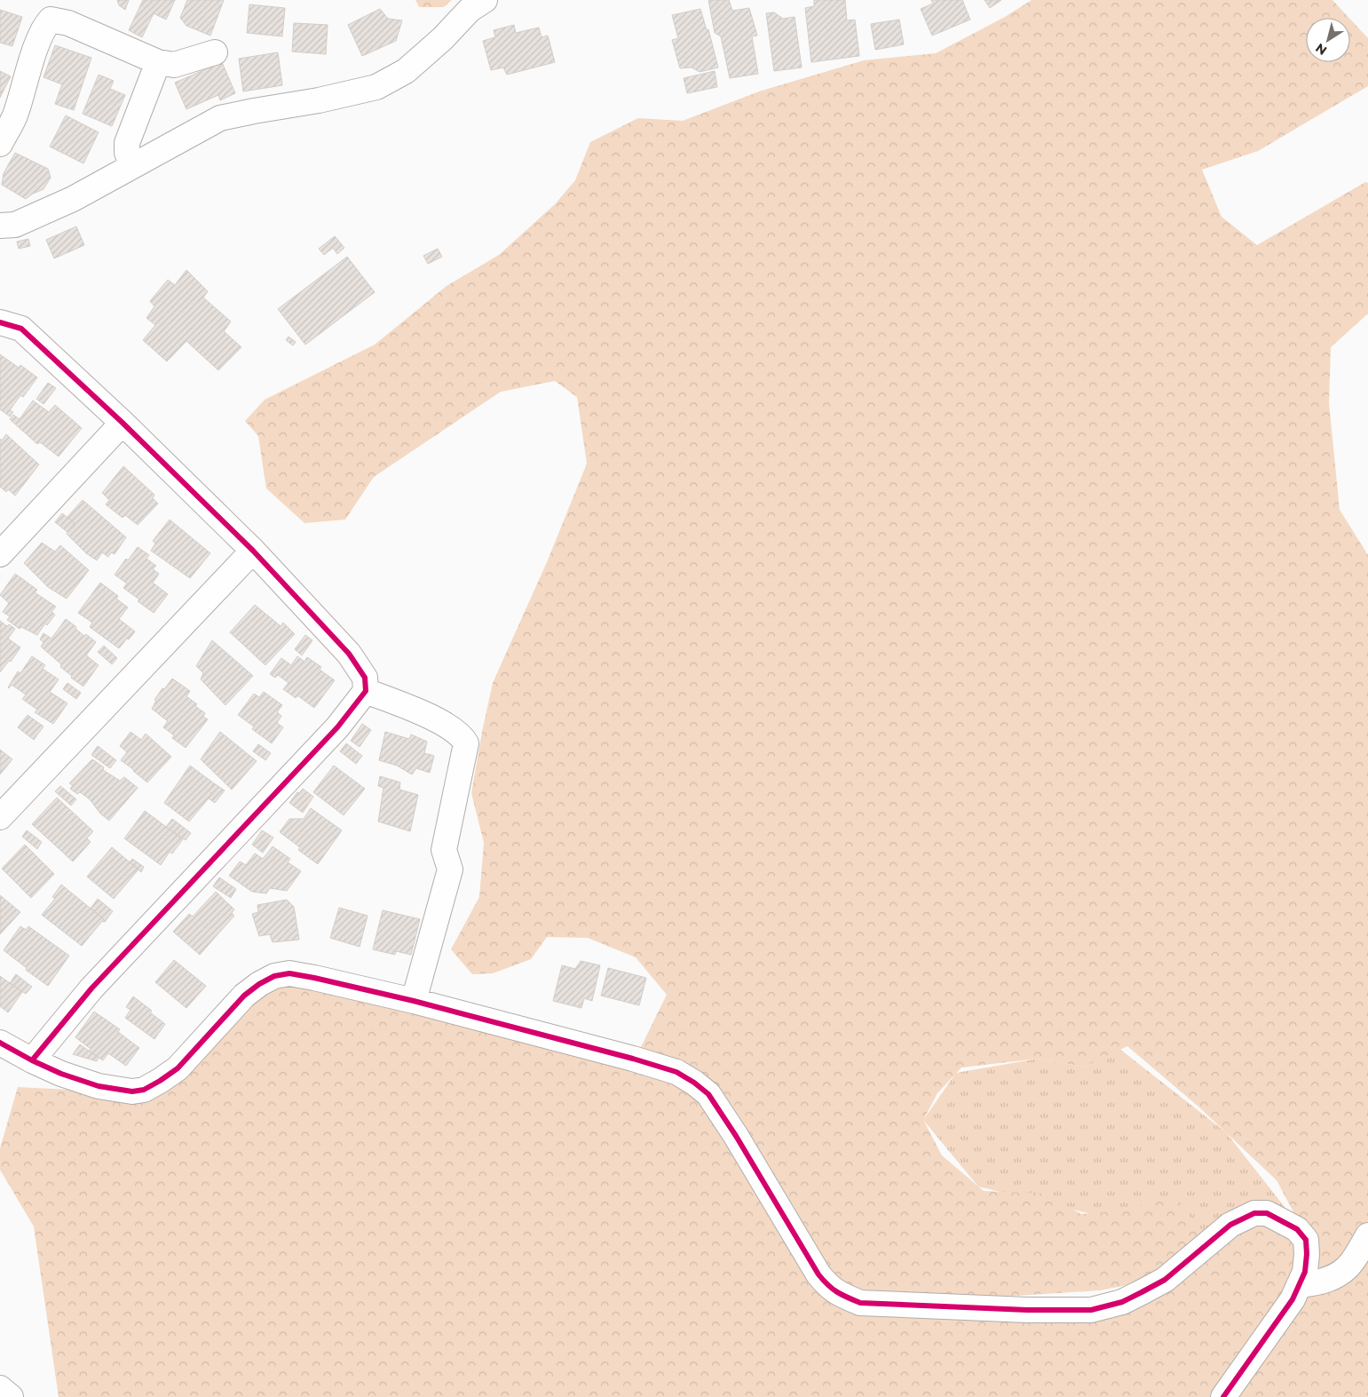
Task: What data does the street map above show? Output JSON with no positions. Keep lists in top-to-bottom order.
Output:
{
  "north": "bottom left"
}
